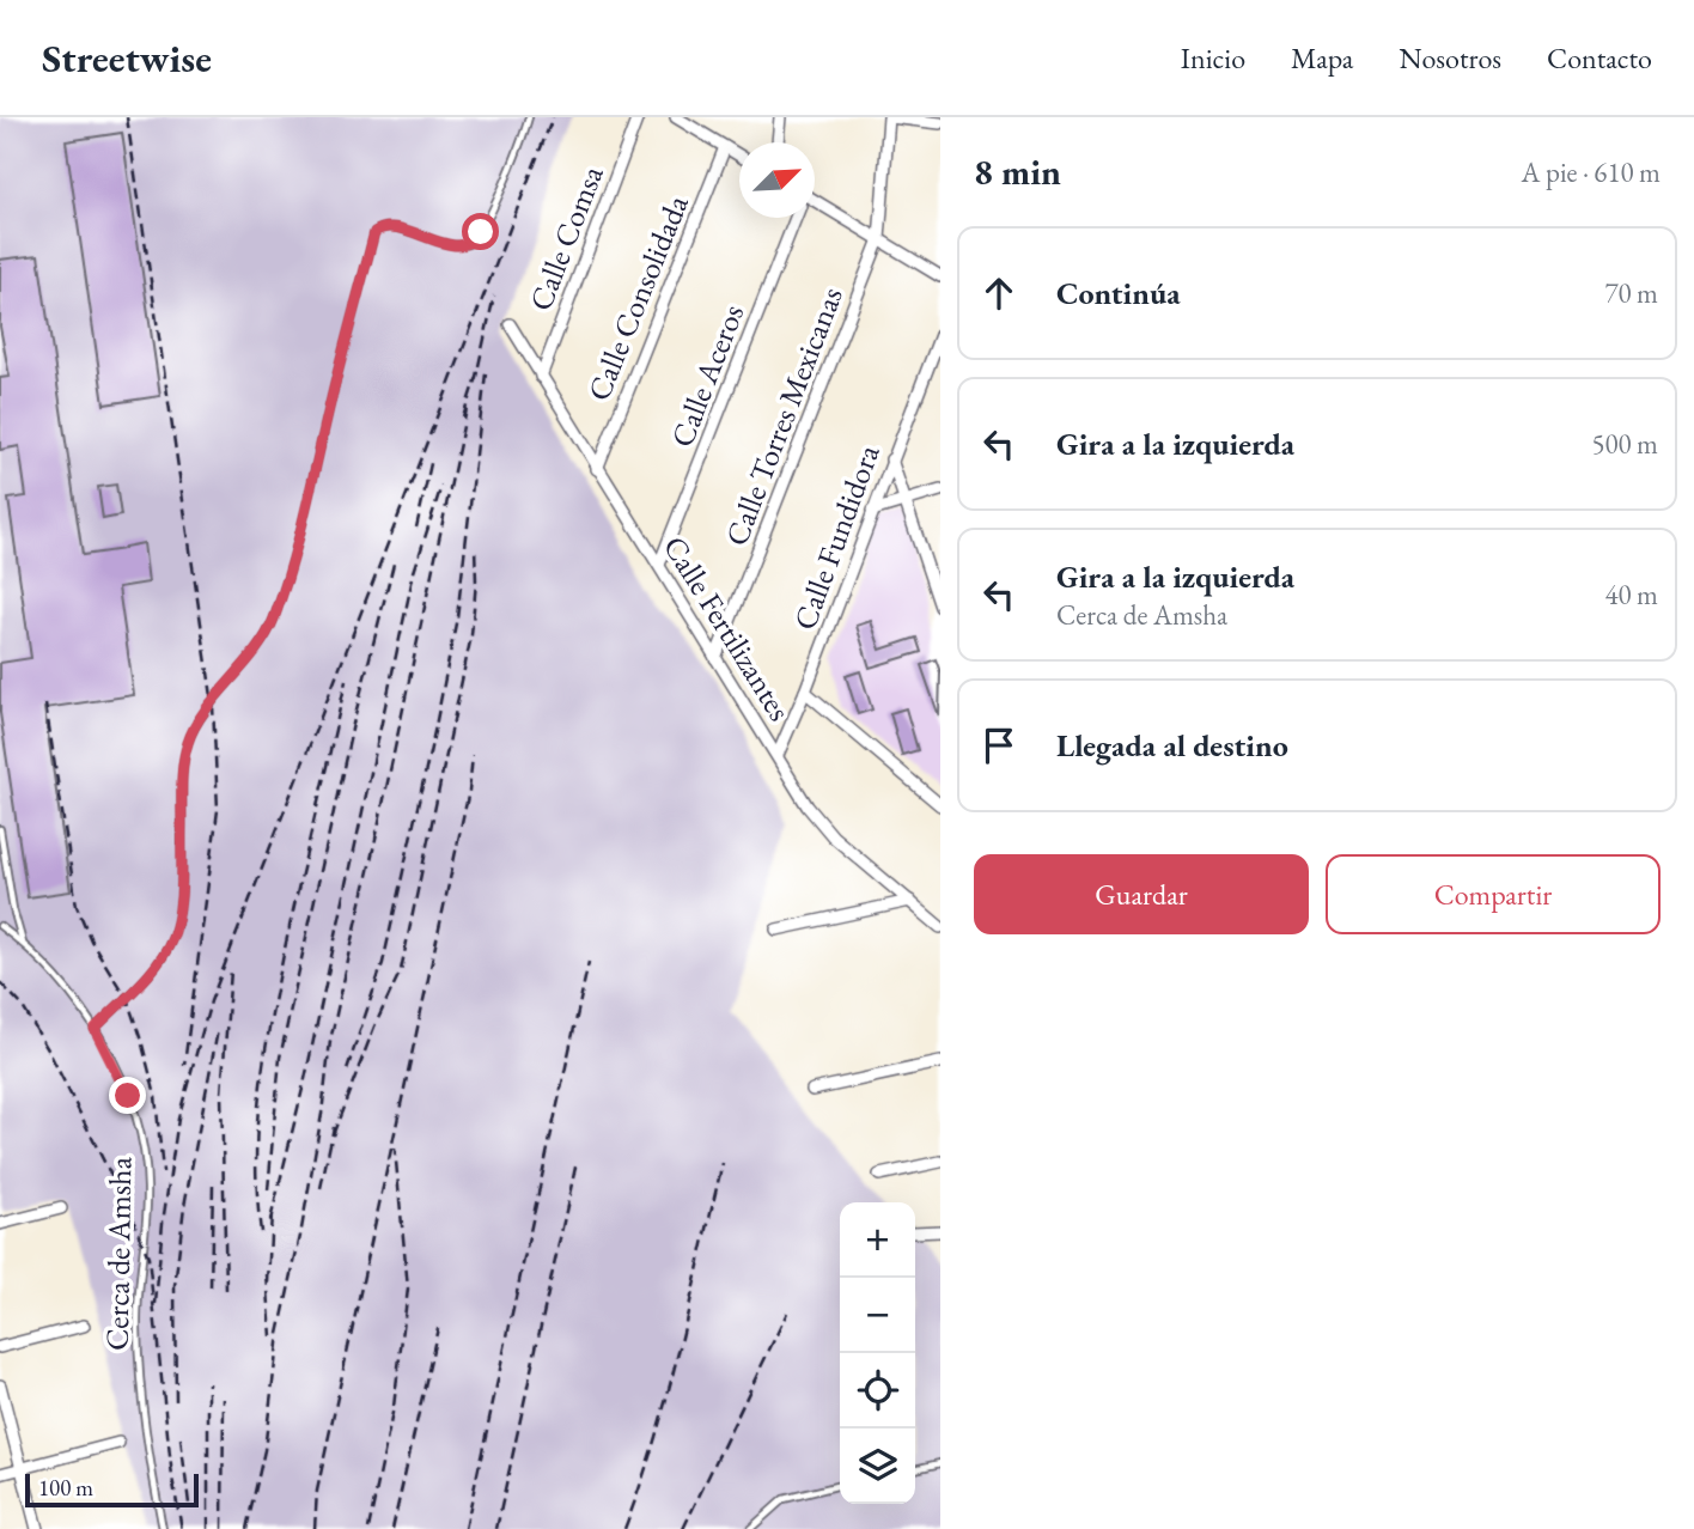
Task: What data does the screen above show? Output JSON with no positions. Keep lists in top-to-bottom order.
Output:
{
  "streets": {
    "street": [
      "Calle Comsa",
      "Calle Consolidada",
      "Calle Aceros",
      "Calle Torres Mexicanas",
      "Calle Fundidora",
      "Calle Fertilizantes"
    ],
    "lane": ["Cerca de Amsha"]
  },
  "crossings": [
    ["Calle Comsa", "Calle Fertilizantes"],
    ["Calle Consolidada", "Calle Fertilizantes"],
    ["Calle Aceros", "Calle Fertilizantes"],
    ["Calle Torres Mexicanas", "Calle Fertilizantes"],
    ["Calle Fundidora", "Calle Fertilizantes"]
  ],
  "scale_bar": "100 m",
  "north": "top right",
  "page": {
    "header": "Streetwise",
    "nav": [
      "Inicio",
      "Mapa",
      "Nosotros",
      "Contacto"
    ],
    "heading": ["8 min", "A pie · 610 m"],
    "list": [
      ["Continúa", "70 m"],
      ["Gira a la izquierda", "500 m"],
      ["Gira a la izquierda", "Cerca de Amsha", "40 m"],
      "Llegada al destino"
    ],
    "buttons": ["Guardar", "Compartir"],
    "map_buttons": ["+", "−"],
    "scale": "100 m"
  }
}
